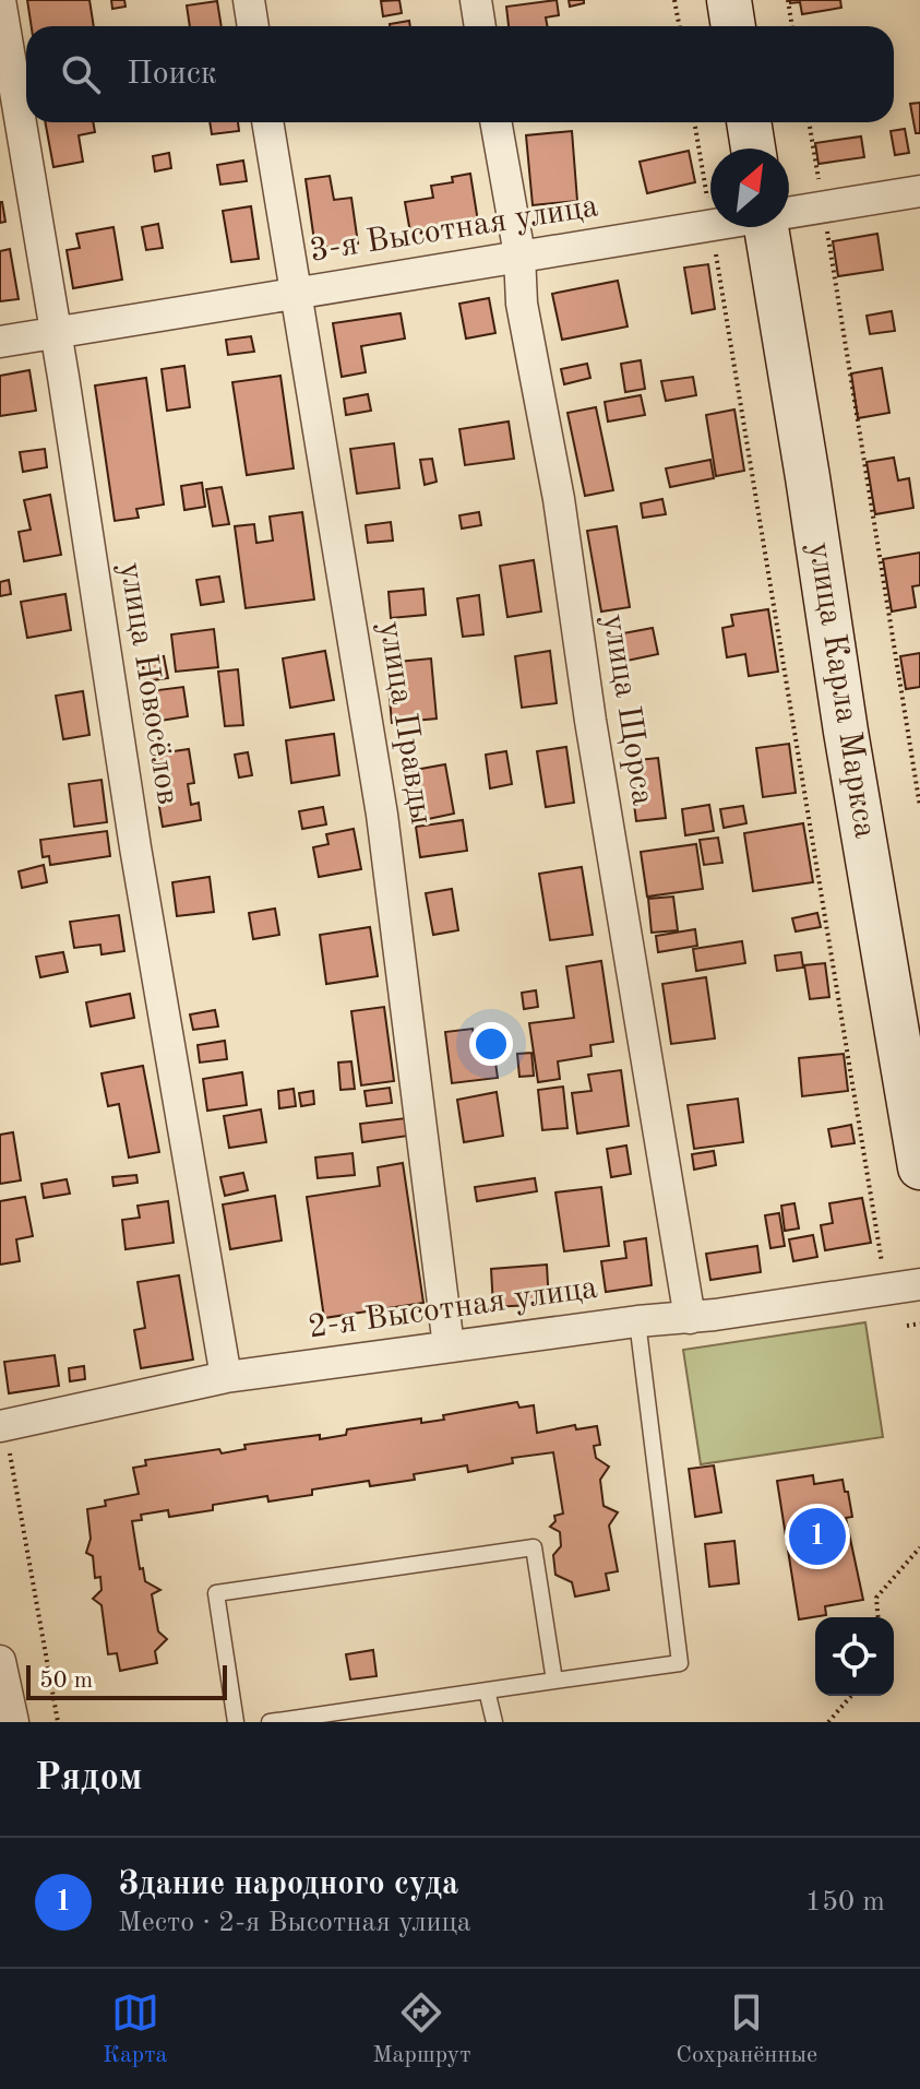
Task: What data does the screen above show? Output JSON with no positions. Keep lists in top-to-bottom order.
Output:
{
  "streets": {
    "main road": ["улица Карла Маркса"],
    "street": [
      "3-я Высотная улица",
      "улица Новосёлов",
      "улица Щорса",
      "улица Правды",
      "2-я Высотная улица"
    ]
  },
  "crossings": [
    ["3-я Высотная улица", "улица Новосёлов"],
    ["3-я Высотная улица", "улица Щорса"],
    ["3-я Высотная улица", "улица Правды"],
    ["улица Новосёлов", "2-я Высотная улица"],
    ["улица Щорса", "2-я Высотная улица"],
    ["улица Правды", "2-я Высотная улица"]
  ],
  "scale_bar": "50 m",
  "north": "top right",
  "page": {
    "search": "Поиск",
    "pins": "1",
    "scale": "50 m",
    "heading": "Рядом",
    "list": [
      {
        "mark": "1",
        "name": "Здание народного суда",
        "note": "Место · 2-я Высотная улица",
        "value": "150 m"
      }
    ],
    "nav": ["Карта", "Маршрут", "Сохранённые"]
  }
}
